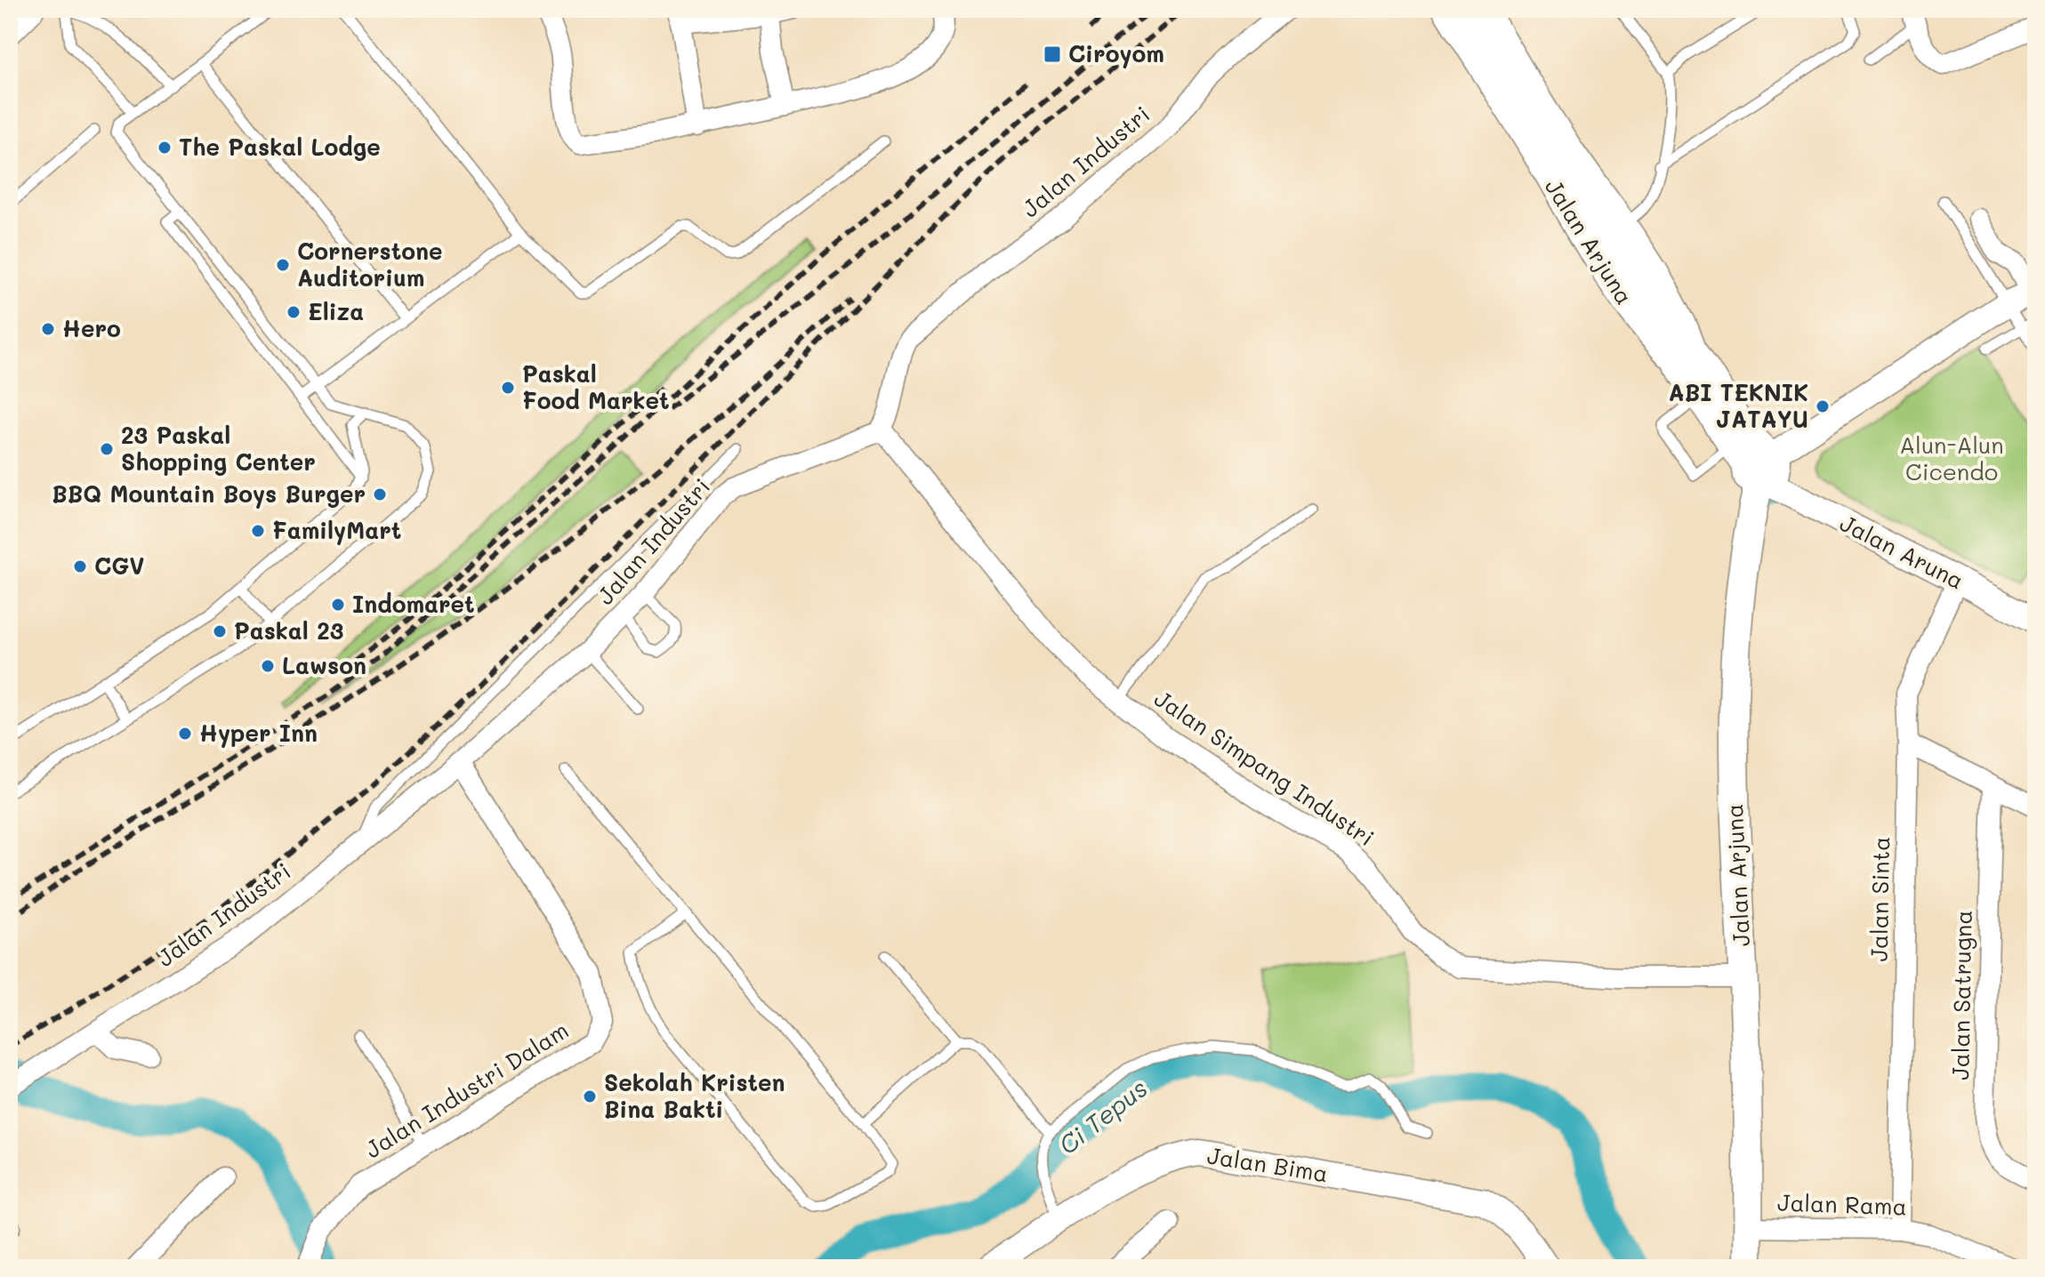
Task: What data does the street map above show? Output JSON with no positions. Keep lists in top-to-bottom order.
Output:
{
  "streets": {
    "main road": ["Jalan Arjuna"],
    "street": [
      "Jalan Industri",
      "Jalan Aruna",
      "Jalan Simpang Industri",
      "Jalan Sinta",
      "Jalan Satrugna",
      "Jalan Industri Dalam",
      "Jalan Bima",
      "Jalan Rama"
    ]
  },
  "crossings": [
    ["Jalan Industri", "Jalan Simpang Industri"],
    ["Jalan Industri", "Jalan Industri Dalam"],
    ["Jalan Arjuna", "Jalan Aruna"],
    ["Jalan Arjuna", "Jalan Simpang Industri"],
    ["Jalan Arjuna", "Jalan Rama"],
    ["Jalan Aruna", "Jalan Sinta"],
    ["Jalan Sinta", "Jalan Rama"]
  ],
  "water": ["Ci Tepus"],
  "parks": ["Alun-Alun Cicendo"],
  "places": {
    "transit": ["Ciroyom"],
    "other": [
      "The Paskal Lodge",
      "Cornerstone Auditorium",
      "Eliza",
      "Hero",
      "Paskal Food Market",
      "ABI TEKNIK JATAYU",
      "23 Paskal Shopping Center",
      "BBQ Mountain Boys Burger",
      "FamilyMart",
      "CGV",
      "Indomaret",
      "Paskal 23",
      "Lawson",
      "Hyper Inn",
      "Sekolah Kristen Bina Bakti"
    ]
  }
}
